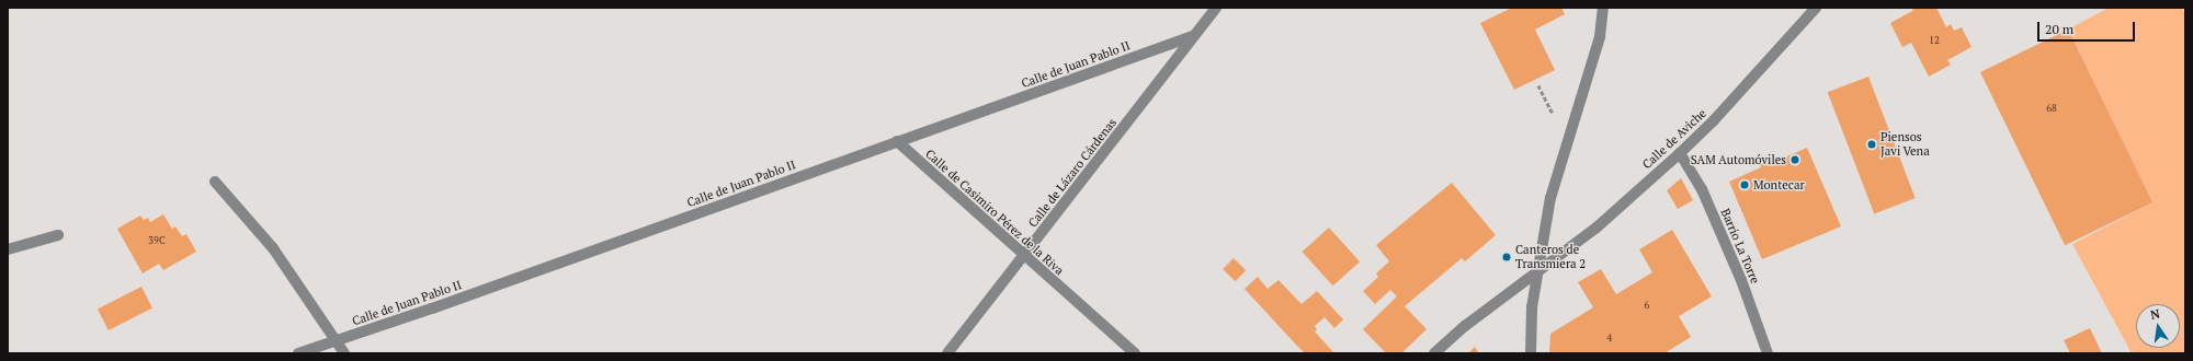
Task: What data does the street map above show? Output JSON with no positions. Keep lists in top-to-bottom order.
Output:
{
  "streets": {
    "street": [
      "Calle de Juan Pablo II",
      "Calle de Aviche",
      "Calle de Lázaro Cárdenas",
      "Calle de Casimiro Pérez de la Riva",
      "Barrio La Torre"
    ]
  },
  "crossings": [
    ["Calle de Juan Pablo II", "Calle de Lázaro Cárdenas"],
    ["Calle de Juan Pablo II", "Calle de Casimiro Pérez de la Riva"],
    ["Calle de Aviche", "Barrio La Torre"],
    ["Calle de Lázaro Cárdenas", "Calle de Casimiro Pérez de la Riva"]
  ],
  "places": [
    "Piensos Javi Vena",
    "SAM Automóviles",
    "Montecar",
    "Canteros de Transmiera 2"
  ],
  "house_numbers": [
    "12",
    "68",
    "39C",
    "6",
    "4"
  ],
  "scale_bar": "20 m",
  "north": "top"
}
